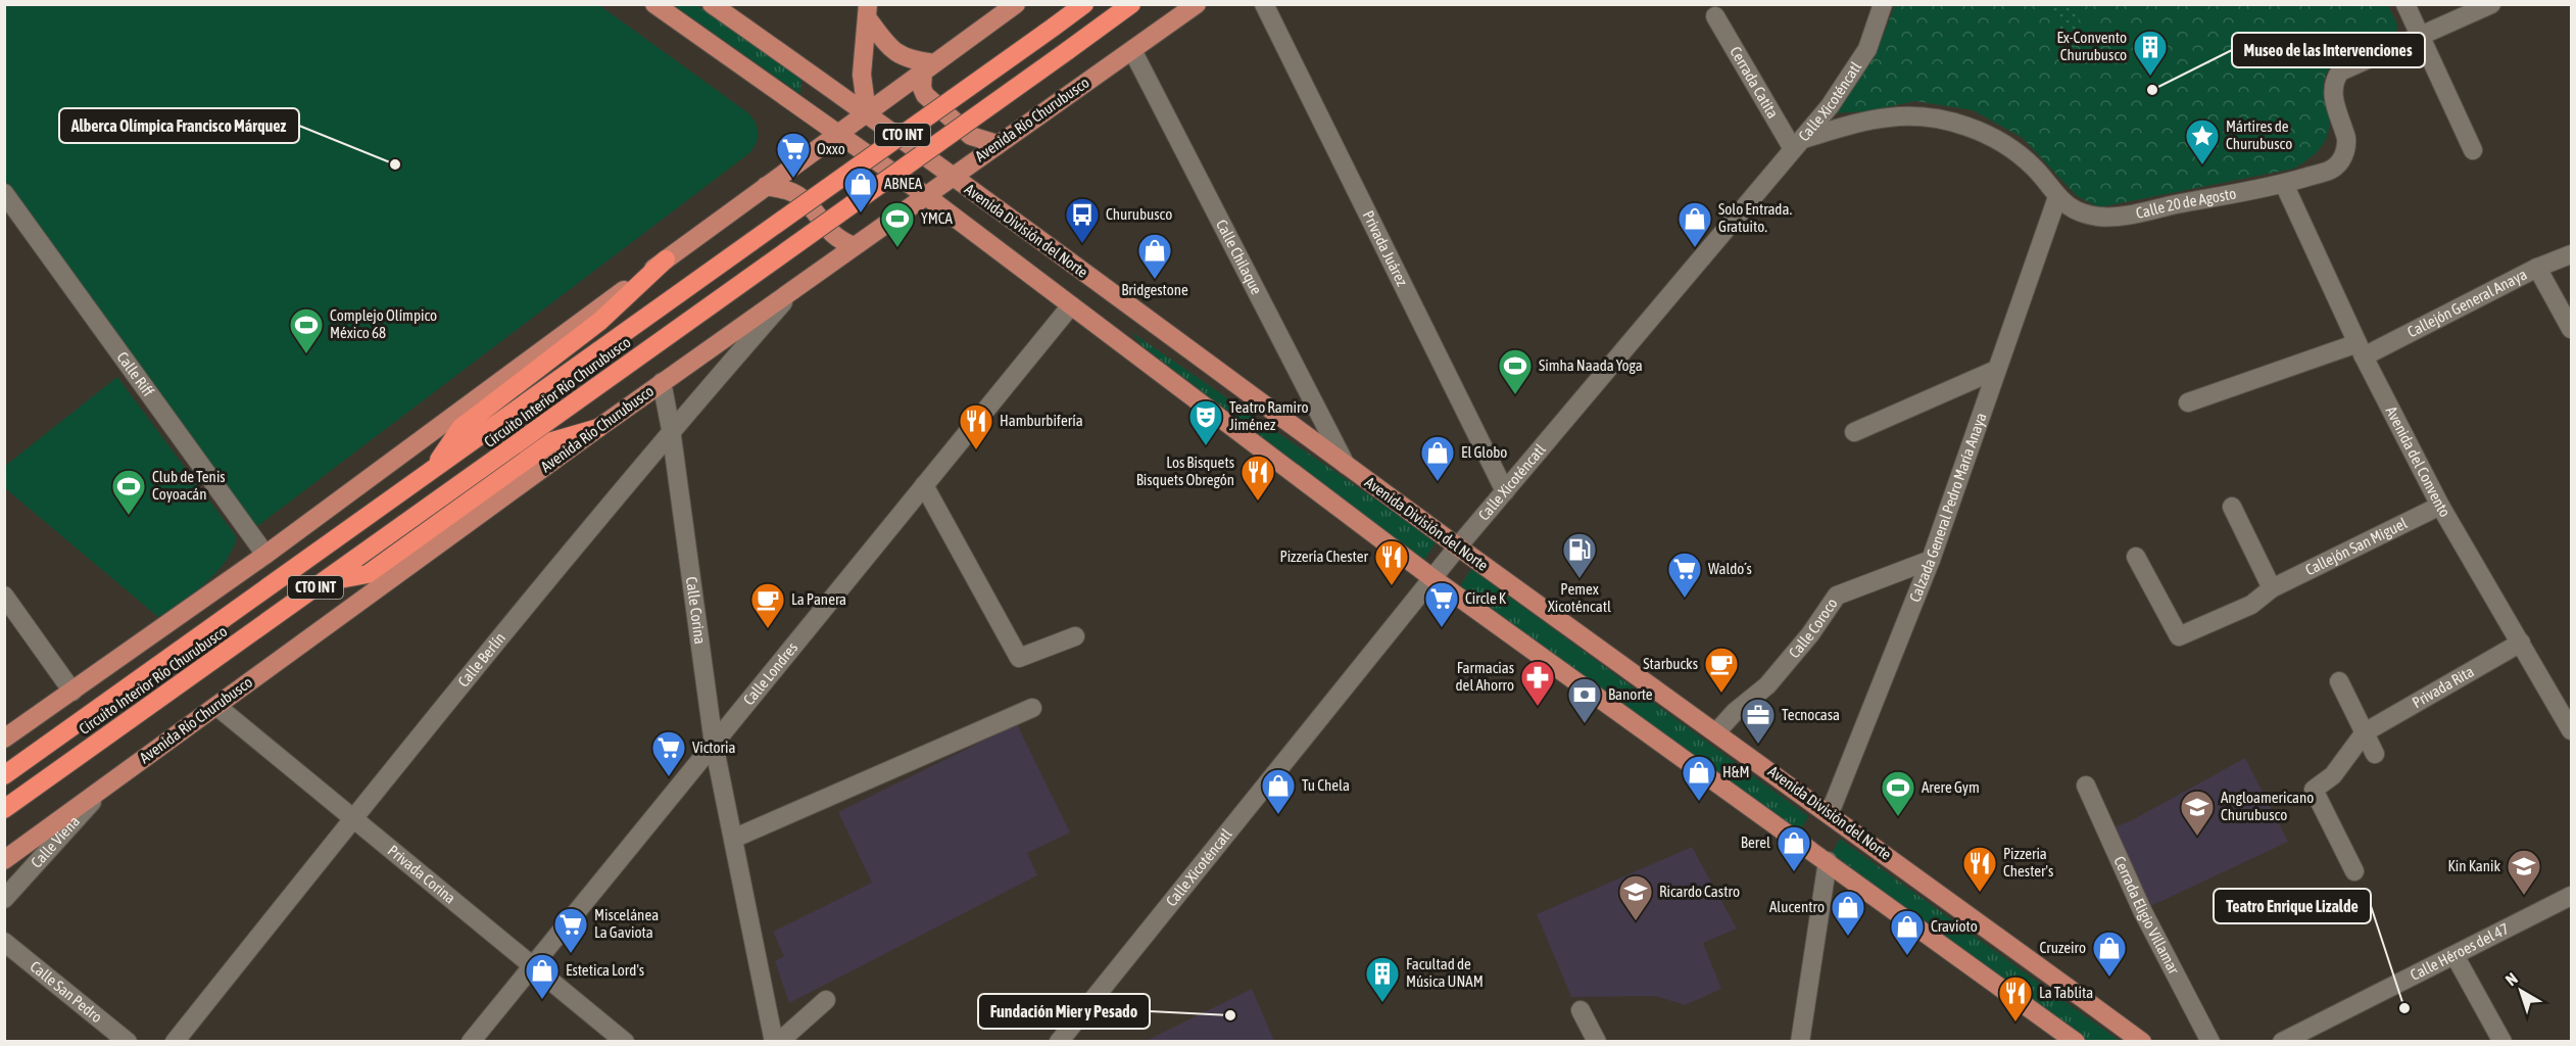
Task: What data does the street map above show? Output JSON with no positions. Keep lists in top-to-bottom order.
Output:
{
  "streets": {
    "highway": ["CTO INT", "Circuito Interior Río Churubusco"],
    "main road": ["Avenida Río Churubusco", "Avenida División del Norte"],
    "street": [
      "Cerrada Catita",
      "Calle Xicoténcatl",
      "Calle 20 de Agosto",
      "Privada Juárez",
      "Calle Chilaque",
      "Callejón General Anaya",
      "Calle Riff",
      "Avenida del Convento",
      "Calzada General Pedro María Anaya",
      "Callejón San Miguel",
      "Calle Corina",
      "Calle Coroco",
      "Calle Berlín",
      "Calle Londres",
      "Privada Rita",
      "Calle Viena",
      "Privada Corina",
      "Cerrada Eligio Villamar",
      "Calle Héroes del 47",
      "Calle San Pedro"
    ]
  },
  "crossings": [
    ["Cerrada Catita", "Calle Xicoténcatl"],
    ["Cerrada Catita", "Calle 20 de Agosto"],
    ["Calle Xicoténcatl", "Calle 20 de Agosto"],
    ["Calle Xicoténcatl", "Avenida División del Norte"],
    ["Calle Xicoténcatl", "Privada Juárez"],
    ["Avenida Río Churubusco", "Avenida División del Norte"],
    ["Avenida Río Churubusco", "Calle Chilaque"],
    ["Avenida Río Churubusco", "Calle Corina"],
    ["Avenida Río Churubusco", "Calle Berlín"],
    ["Avenida Río Churubusco", "Calle Viena"],
    ["Avenida Río Churubusco", "Privada Corina"],
    ["CTO INT", "Avenida División del Norte"],
    ["CTO INT", "Calle Riff"],
    ["Calle 20 de Agosto", "Avenida del Convento"],
    ["Calle 20 de Agosto", "Calzada General Pedro María Anaya"],
    ["Avenida División del Norte", "Calle Chilaque"],
    ["Avenida División del Norte", "Calzada General Pedro María Anaya"],
    ["Avenida División del Norte", "Calle Coroco"],
    ["Avenida División del Norte", "Calle Londres"],
    ["Callejón General Anaya", "Avenida del Convento"],
    ["Avenida del Convento", "Callejón San Miguel"],
    ["Avenida del Convento", "Privada Rita"],
    ["Calzada General Pedro María Anaya", "Calle Coroco"],
    ["Calle Corina", "Calle Berlín"],
    ["Calle Corina", "Calle Londres"],
    ["Calle Berlín", "Privada Corina"],
    ["Calle Londres", "Privada Corina"]
  ],
  "places": {
    "building": ["Ex-Convento Churubusco", "Facultad de Música UNAM"],
    "other": [
      "Museo de las Intervenciones",
      "Alberca Olímpica Francisco Márquez",
      "Teatro Enrique Lizalde",
      "Fundación Mier y Pesado"
    ],
    "place": ["Mártires de Churubusco"],
    "supermarket": [
      "Oxxo",
      "Waldo´s",
      "Circle K",
      "Victoria",
      "Miscelánea La Gaviota"
    ],
    "shop": [
      "ABNEA",
      "Solo Entrada. Gratuito.",
      "Bridgestone",
      "El Globo",
      "H&M",
      "Tu Chela",
      "Berel",
      "Alucentro",
      "Cravioto",
      "Cruzeiro",
      "Estetica Lord's"
    ],
    "bus stop": ["Churubusco"],
    "sports": [
      "YMCA",
      "Complejo Olímpico México 68",
      "Simha Naada Yoga",
      "Club de Tenis Coyoacán",
      "Arere Gym"
    ],
    "theatre": ["Teatro Ramiro Jiménez"],
    "restaurant": [
      "Hamburbifería",
      "Los Bisquets Bisquets Obregón",
      "Pizzería Chester",
      "Pizzeria Chester's",
      "La Tablita"
    ],
    "fuel station": ["Pemex Xicoténcatl"],
    "cafe": ["La Panera", "Starbucks"],
    "pharmacy": ["Farmacias del Ahorro"],
    "bank": ["Banorte"],
    "office": ["Tecnocasa"],
    "school or university": ["Angloamericano Churubusco", "Kin Kanik", "Ricardo Castro"]
  },
  "north": "top left"
}
